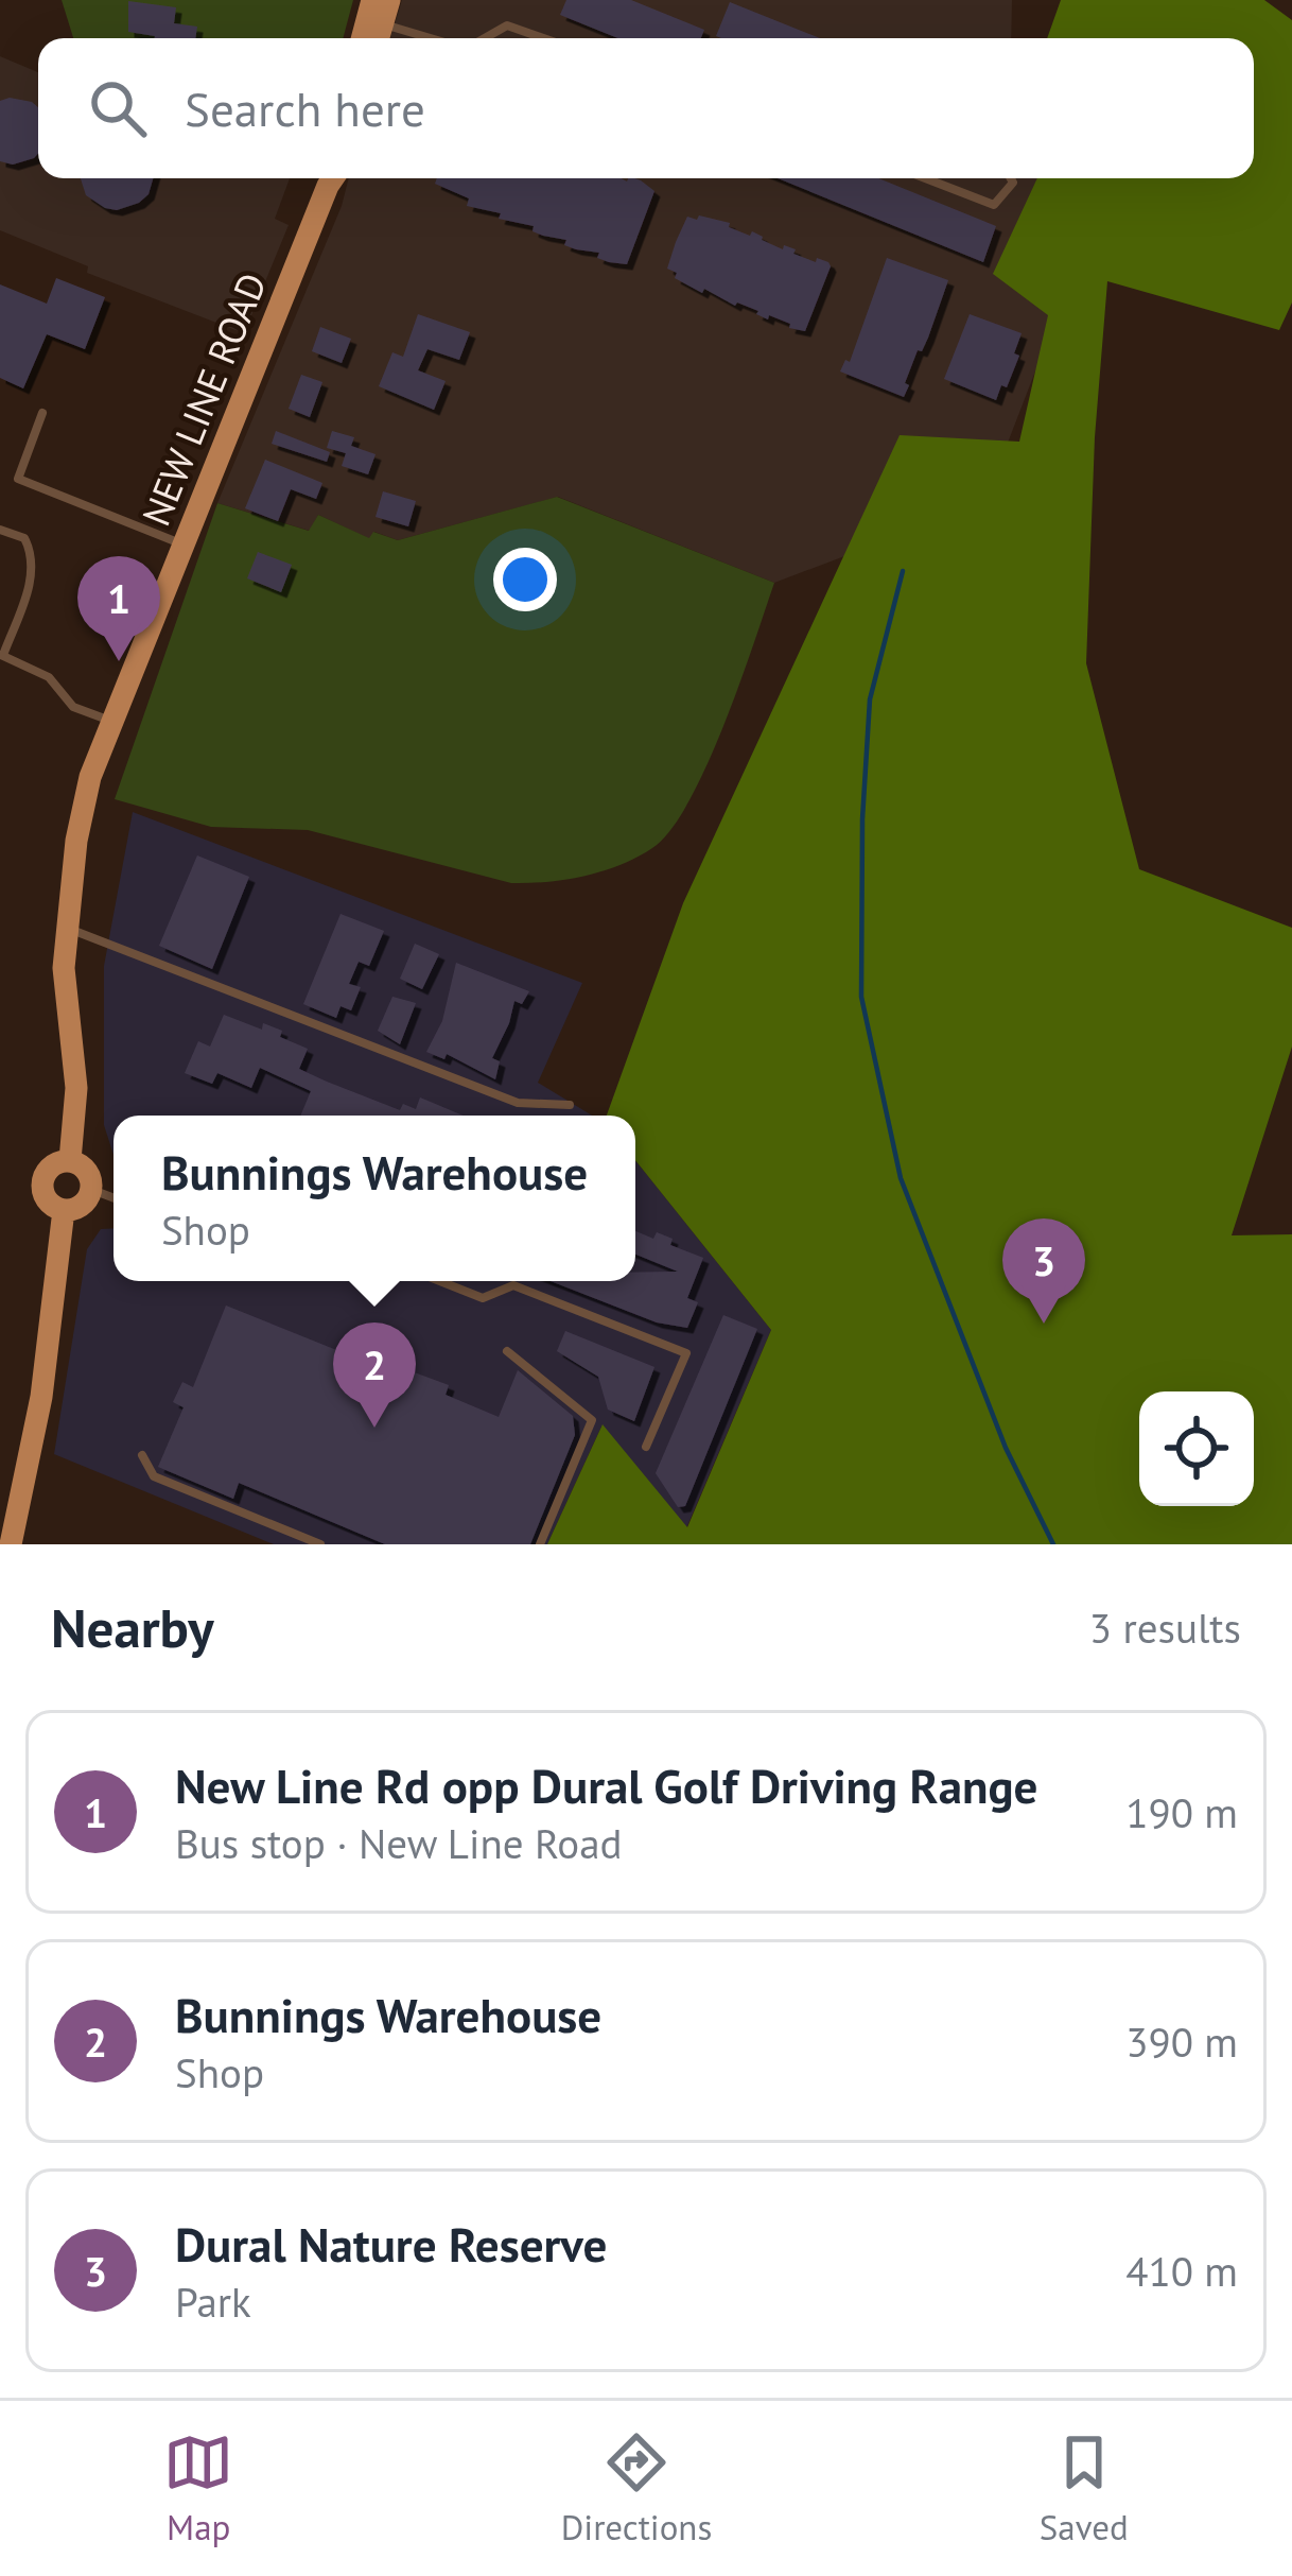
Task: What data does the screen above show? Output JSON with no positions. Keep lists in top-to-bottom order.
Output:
{
  "streets": {
    "main road": ["NEW LINE ROAD"]
  },
  "page": {
    "search": "Search here",
    "pins": ["1", "3", "2"],
    "popup": ["Bunnings Warehouse", "Shop"],
    "heading": ["Nearby", "3 results"],
    "list": [
      {
        "mark": "1",
        "name": "New Line Rd opp Dural Golf Driving Range",
        "note": "Bus stop · New Line Road",
        "value": "190 m"
      },
      {
        "mark": "2",
        "name": "Bunnings Warehouse",
        "note": "Shop",
        "value": "390 m"
      },
      {
        "mark": "3",
        "name": "Dural Nature Reserve",
        "note": "Park",
        "value": "410 m"
      }
    ],
    "nav": ["Map", "Directions", "Saved"]
  }
}
